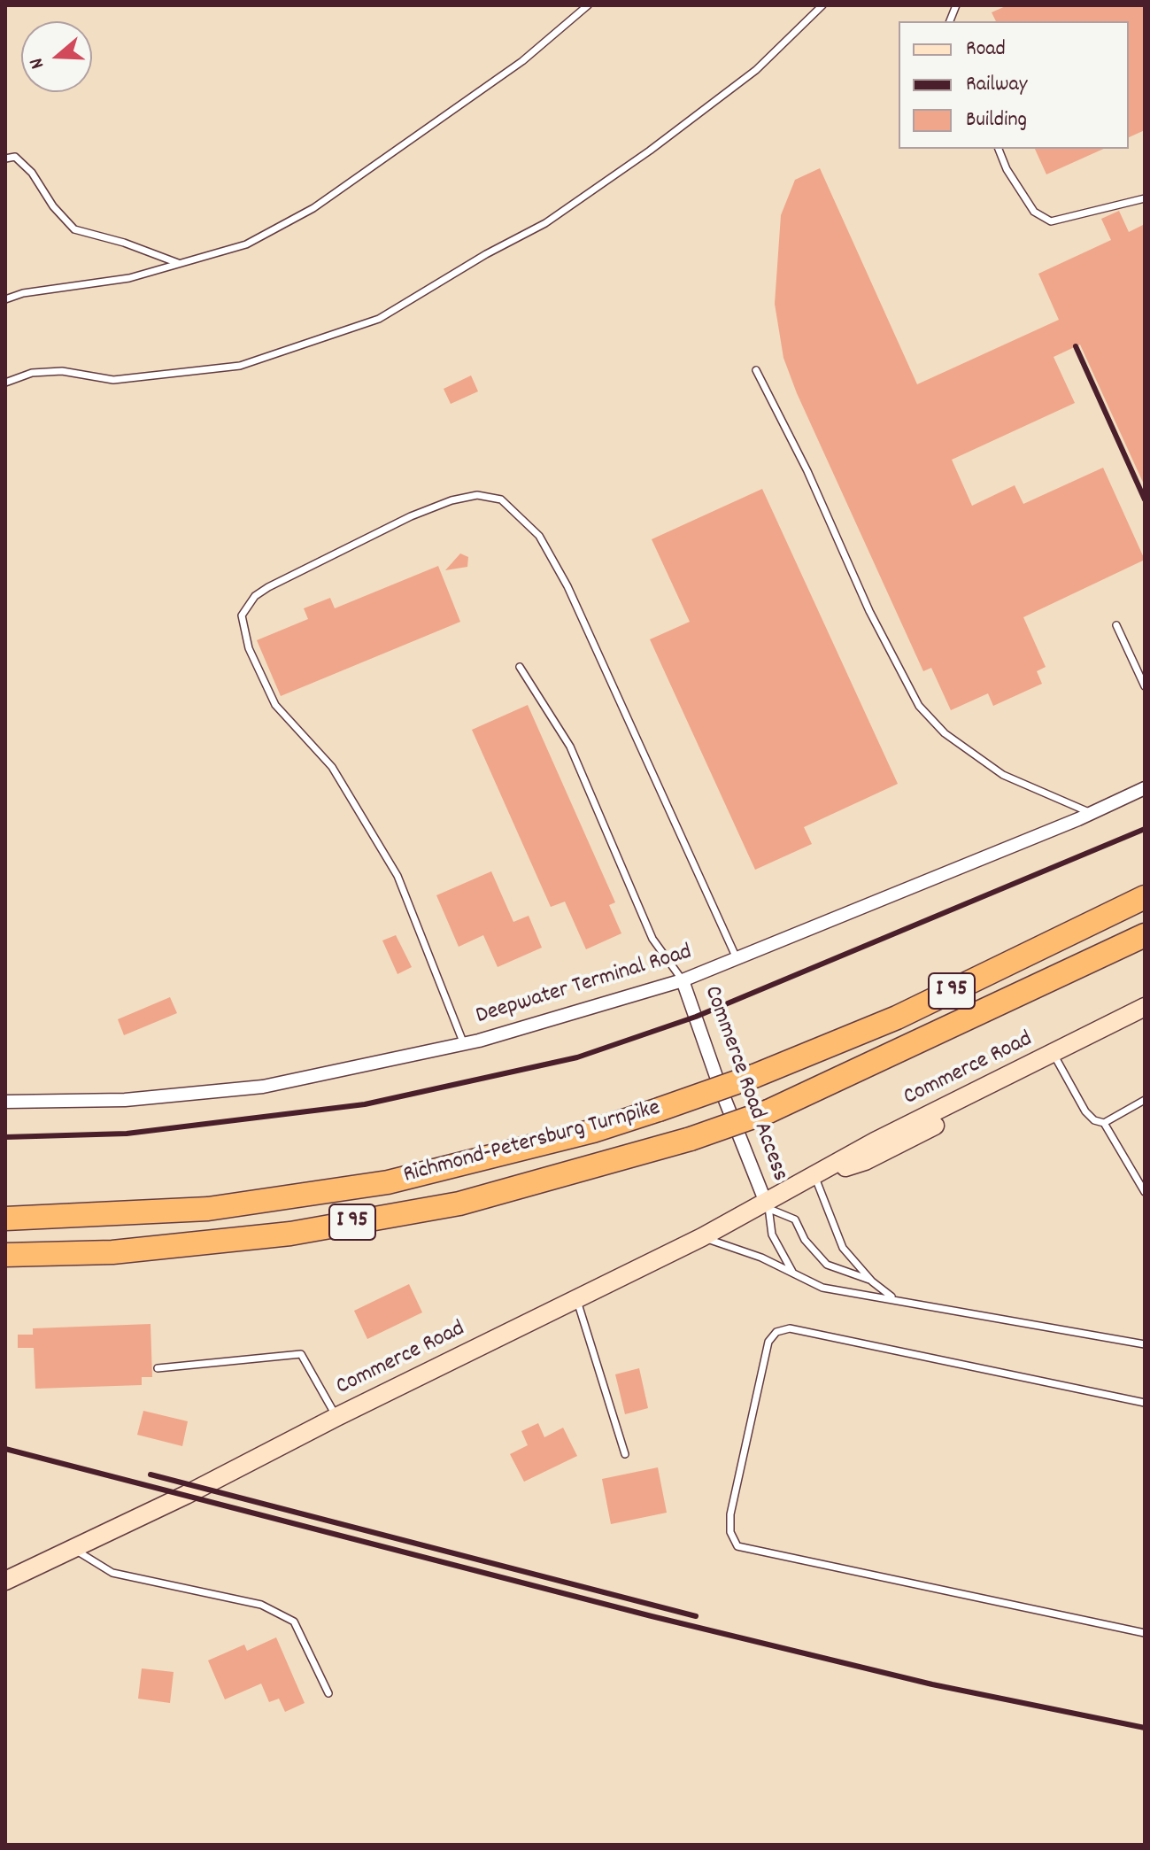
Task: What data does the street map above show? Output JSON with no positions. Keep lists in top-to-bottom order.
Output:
{
  "streets": {
    "highway": ["I 95", "Richmond-Petersburg Turnpike"],
    "main road": ["Commerce Road"],
    "street": ["Deepwater Terminal Road", "Commerce Road Access"]
  },
  "crossings": [
    ["Deepwater Terminal Road", "Commerce Road Access"],
    ["Commerce Road", "Commerce Road Access"]
  ],
  "legend": ["Road", "Railway", "Building"],
  "north": "left"
}
